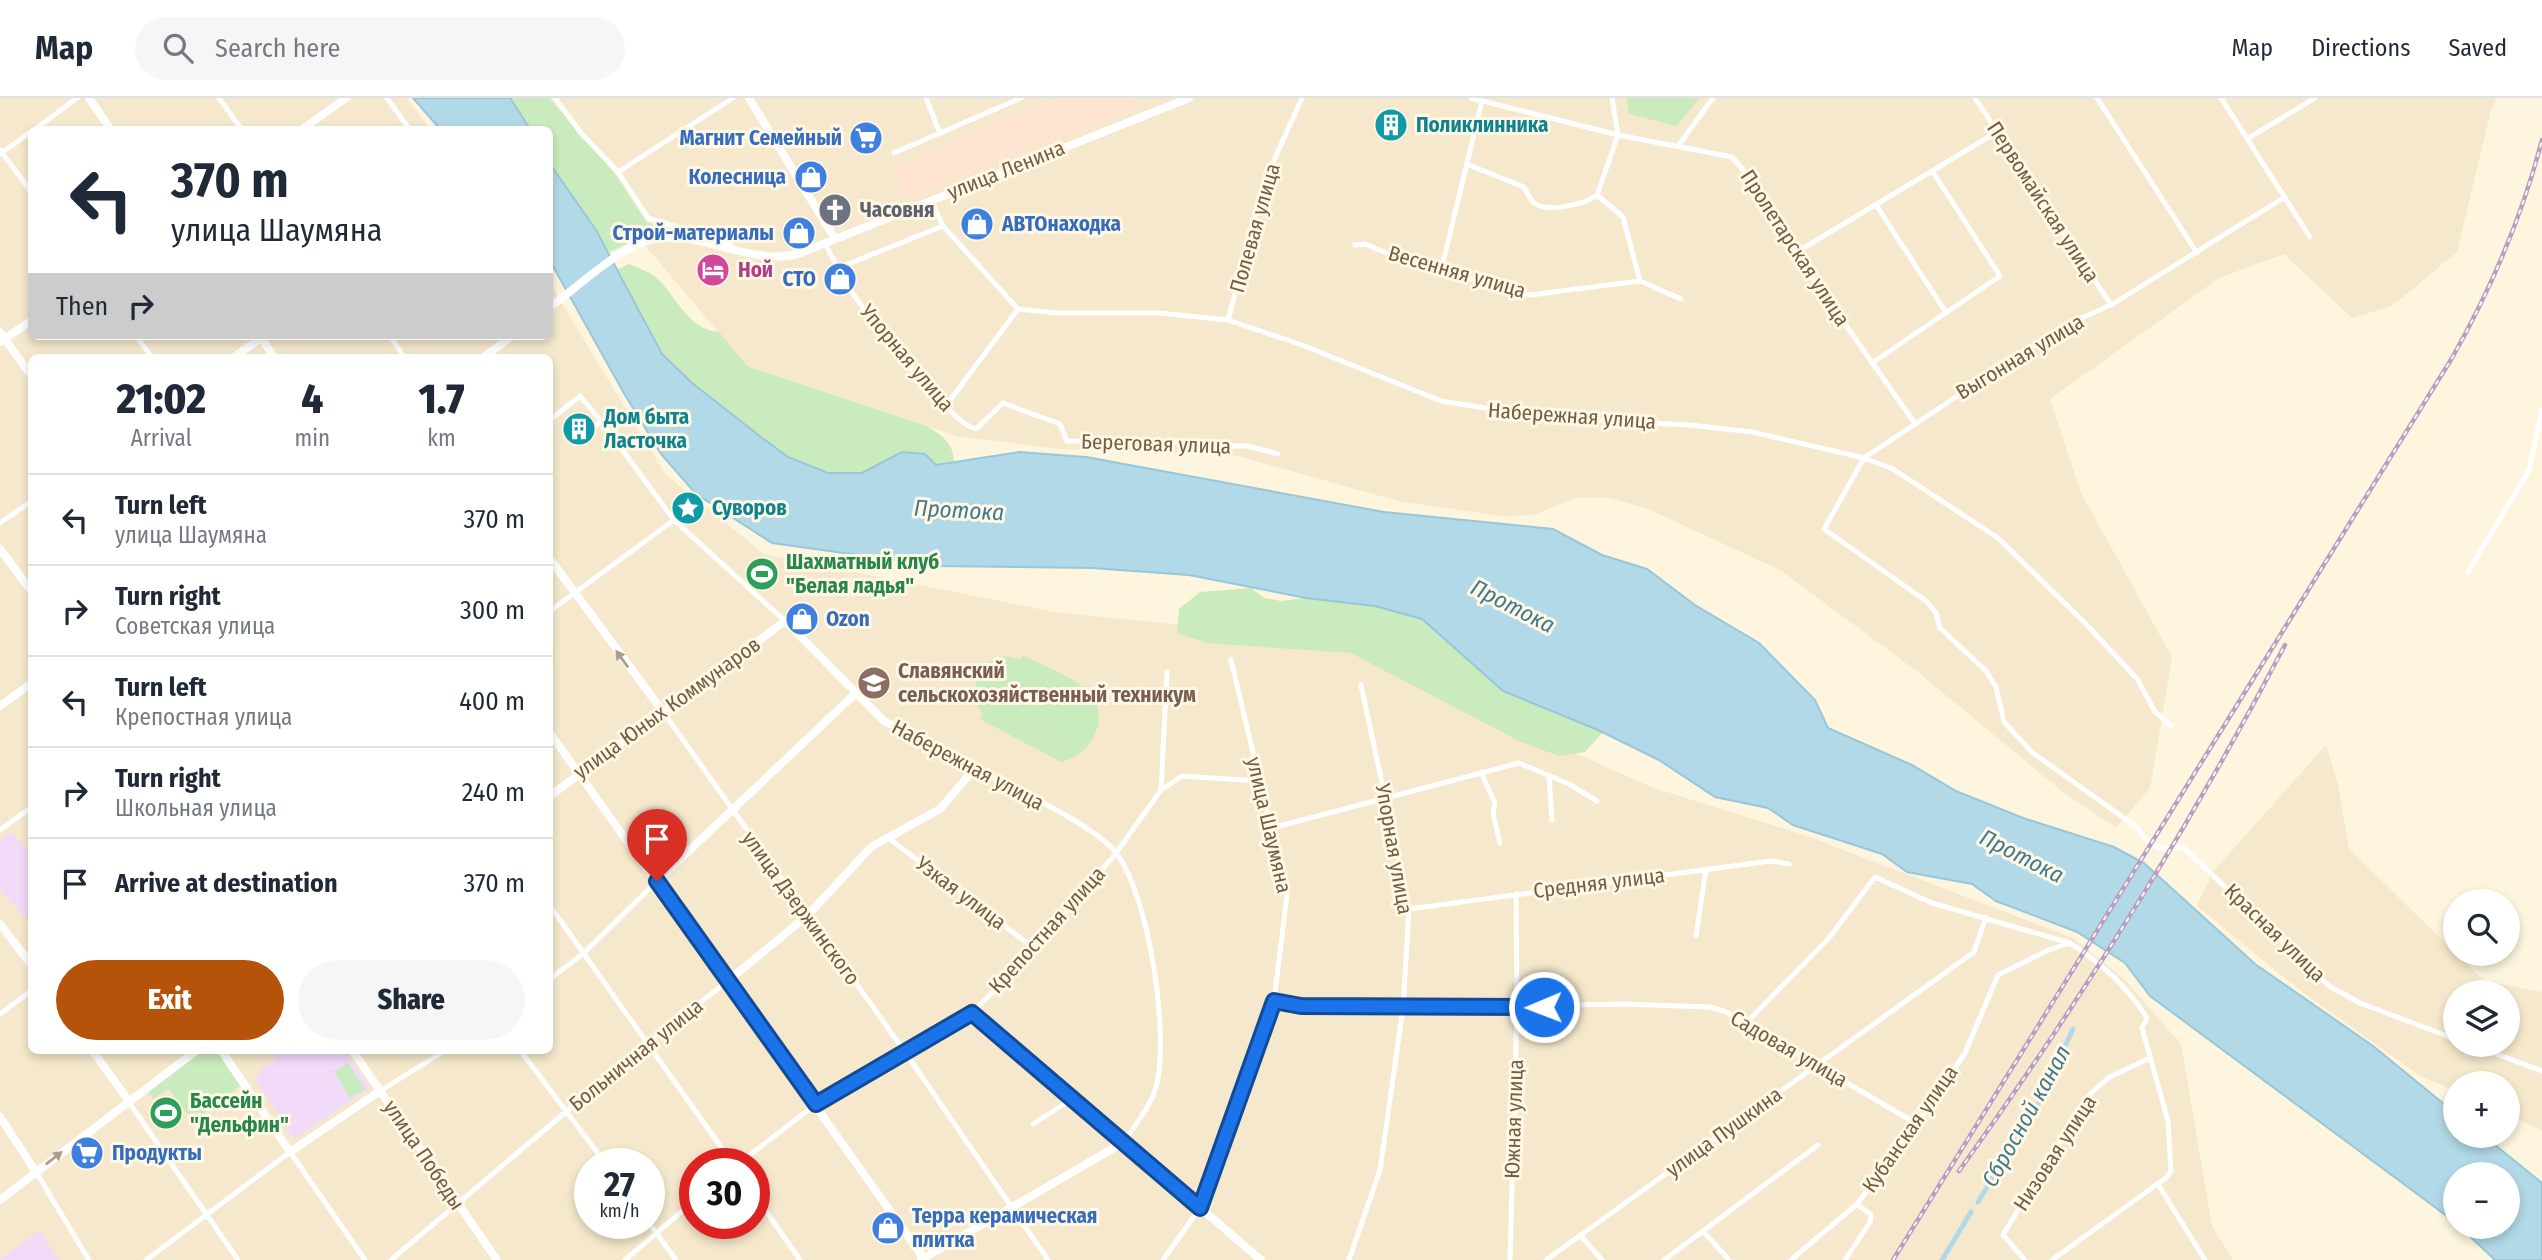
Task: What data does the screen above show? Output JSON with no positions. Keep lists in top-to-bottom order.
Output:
{
  "streets": {
    "street": [
      "улица Ленина",
      "Первомайская улица",
      "Полевая улица",
      "Пролетарская улица",
      "Весенняя улица",
      "Выгонная улица",
      "Упорная улица",
      "Набережная улица",
      "Береговая улица",
      "улица Юных Коммунаров",
      "улица Шаумяна",
      "Средняя улица",
      "Узкая улица",
      "улица Дзержинского",
      "Крепостная улица",
      "Красная улица",
      "Садовая улица",
      "Больничная улица",
      "Южная улица",
      "Кубанская улица",
      "улица Пушкина",
      "Низовая улица",
      "улица Победы"
    ]
  },
  "crossings": [
    ["улица Ленина", "Упорная улица"],
    ["Первомайская улица", "Выгонная улица"],
    ["Полевая улица", "Набережная улица"],
    ["Пролетарская улица", "Выгонная улица"],
    ["Выгонная улица", "Набережная улица"],
    ["Выгонная улица", "Красная улица"],
    ["Упорная улица", "Береговая улица"],
    ["Упорная улица", "Средняя улица"],
    ["Упорная улица", "Садовая улица"],
    ["Набережная улица", "улица Юных Коммунаров"],
    ["Набережная улица", "Крепостная улица"],
    ["Набережная улица", "Больничная улица"],
    ["улица Юных Коммунаров", "улица Дзержинского"],
    ["улица Шаумяна", "Садовая улица"],
    ["Средняя улица", "Южная улица"],
    ["Узкая улица", "Крепостная улица"],
    ["Узкая улица", "Больничная улица"],
    ["улица Дзержинского", "Крепостная улица"],
    ["улица Дзержинского", "Больничная улица"],
    ["Садовая улица", "Южная улица"],
    ["Садовая улица", "Кубанская улица"],
    ["Садовая улица", "улица Пушкина"],
    ["Больничная улица", "улица Победы"]
  ],
  "water": ["Протока", "Сбросной канал"],
  "places": {
    "building": ["Поликлинника", "Дом быта Ласточка"],
    "supermarket": ["Магнит Семейный", "Продукты"],
    "shop": [
      "Колесница",
      "АВТОнаходка",
      "Строй-материалы",
      "СТО",
      "Ozon",
      "Терра керамическая плитка"
    ],
    "church": ["Часовня"],
    "hotel": ["Ной"],
    "place": ["Суворов"],
    "sports": ["Шахматный клуб \"Белая ладья\"", "Бассейн \"Дельфин\""],
    "school or university": ["Славянский сельскохозяйственный техникум"]
  },
  "page": {
    "header": "Map",
    "search": "Search here",
    "nav": ["Map", "Directions", "Saved"],
    "turn": ["370 m", "улица Шаумяна"],
    "then": "Then",
    "eta": [
      "21:02",
      "Arrival",
      "4",
      "min",
      "1.7",
      "km"
    ],
    "list": [
      {
        "name": "Turn left",
        "note": "улица Шаумяна",
        "value": "370 m"
      },
      {
        "name": "Turn right",
        "note": "Советская улица",
        "value": "300 m"
      },
      {
        "name": "Turn left",
        "note": "Крепостная улица",
        "value": "400 m"
      },
      {
        "name": "Turn right",
        "note": "Школьная улица",
        "value": "240 m"
      },
      {
        "name": "Arrive at destination",
        "value": "370 m"
      }
    ],
    "map_buttons": ["+", "−"],
    "buttons": ["Exit", "Share"],
    "speed": "27 km/h",
    "limit": "30"
  }
}
